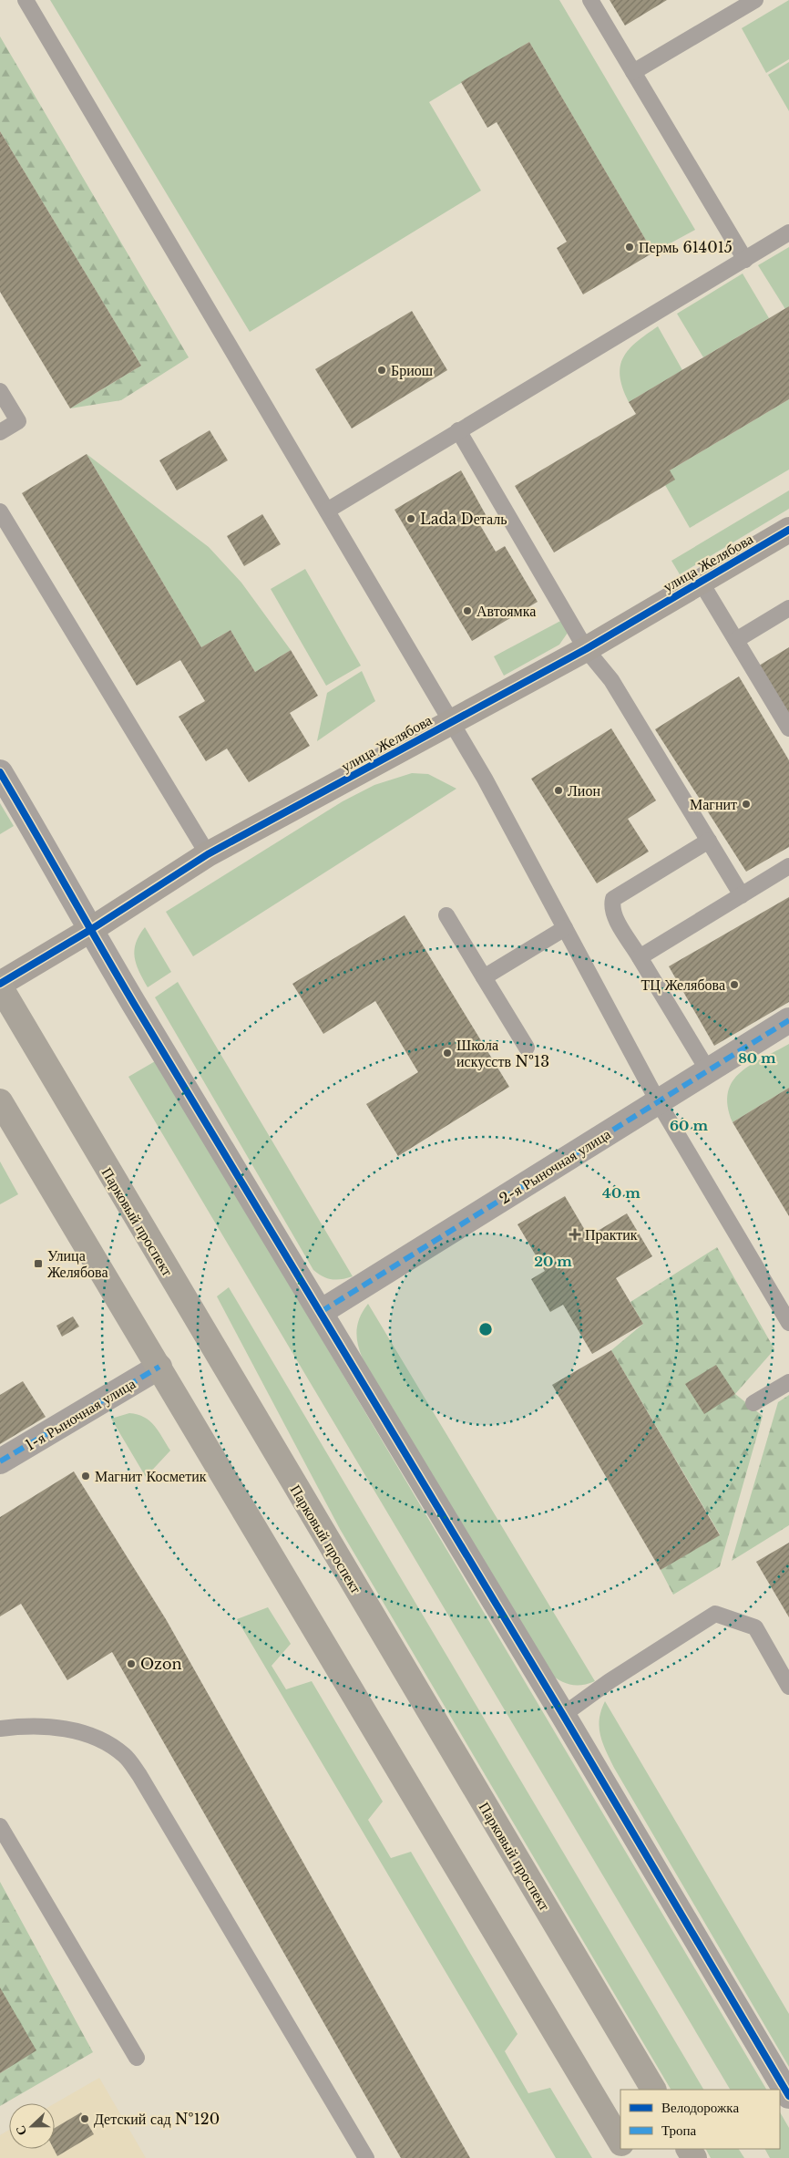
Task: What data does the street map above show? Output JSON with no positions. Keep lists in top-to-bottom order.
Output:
{
  "streets": {
    "main road": ["Парковый проспект"],
    "street": ["улица Желябова", "2-я Рыночная улица", "1-я Рыночная улица"]
  },
  "crossings": [
    ["улица Желябова", "Парковый проспект"]
  ],
  "places": {
    "other": [
      "Пермь 614015",
      "Бриош",
      "Lada Dеталь",
      "Автоямка",
      "Лион",
      "Магнит",
      "ТЦ Желябова",
      "Школа искусств №13",
      "Магнит Косметик",
      "Ozon",
      "Детский сад №120"
    ],
    "health": ["Практик"],
    "transit": ["Улица Желябова"]
  },
  "legend": ["Велодорожка", "Тропа"],
  "north": "left",
  "rings": [
    "80 m",
    "60 m",
    "40 m",
    "20 m"
  ]
}
